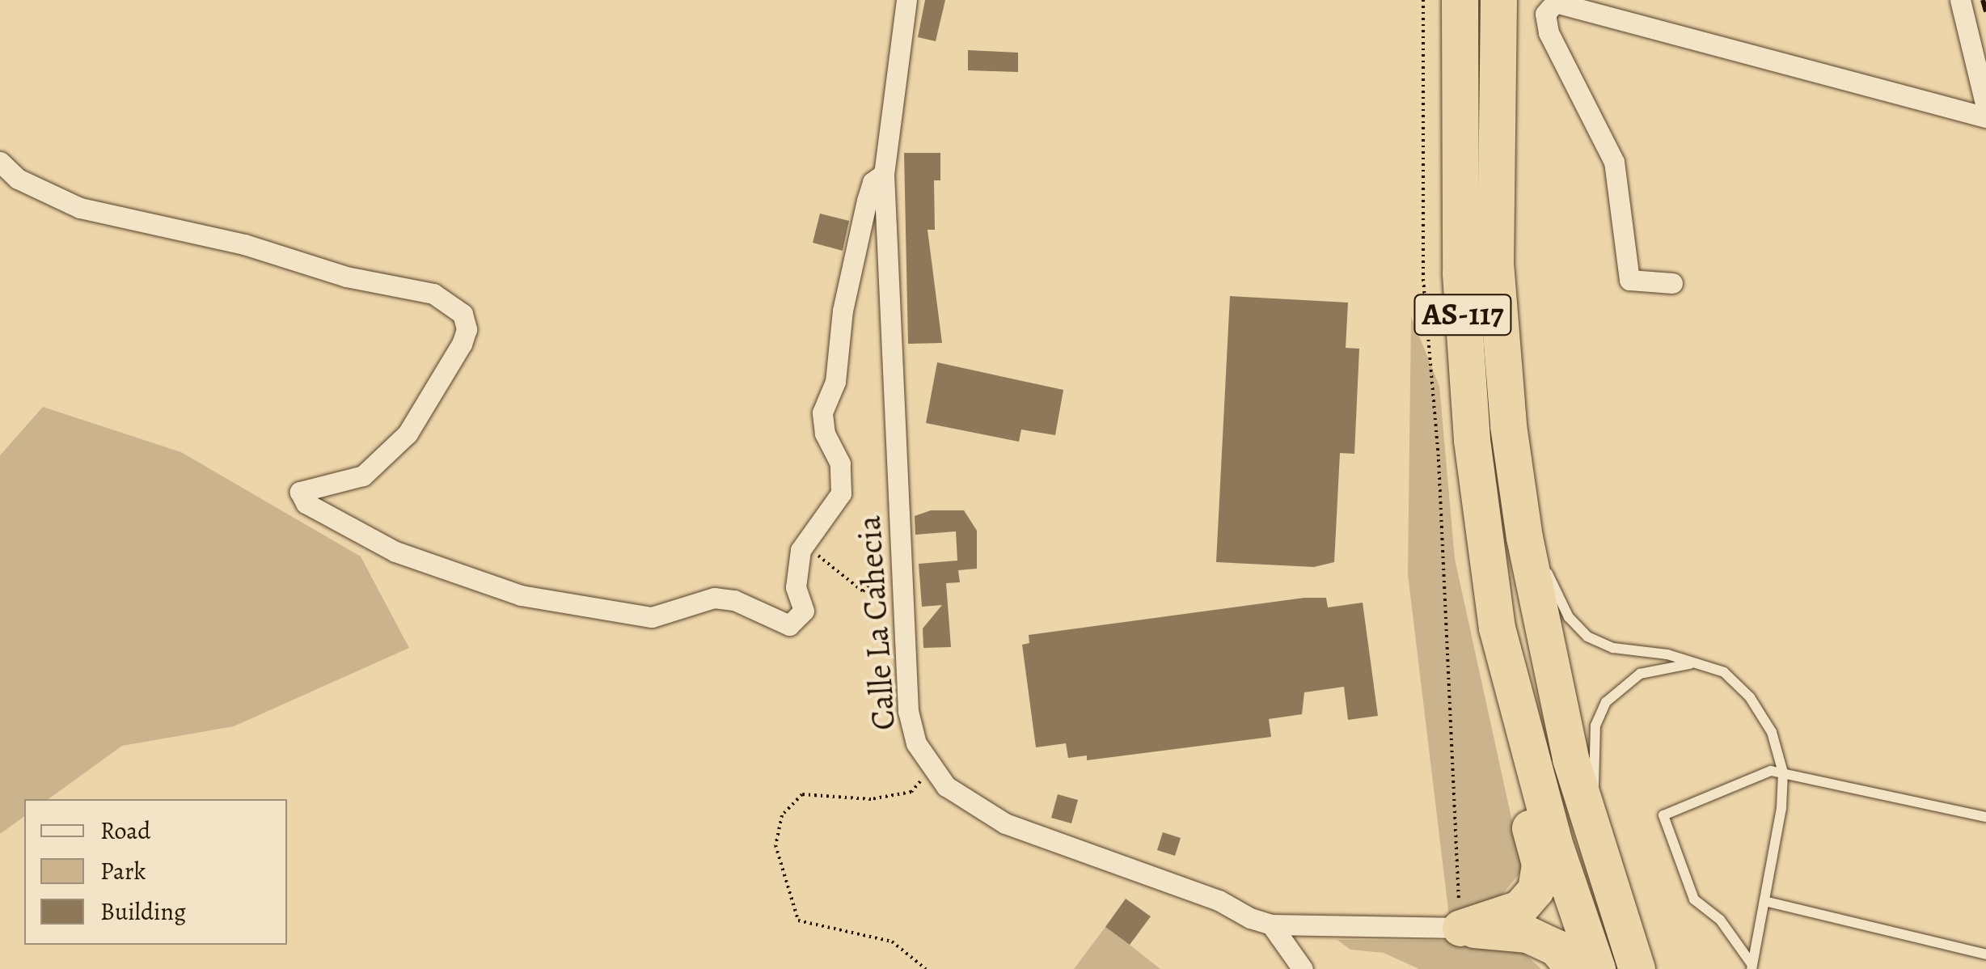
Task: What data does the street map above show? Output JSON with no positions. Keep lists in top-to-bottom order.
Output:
{
  "streets": {
    "highway": ["AS-117"],
    "street": ["Calle La Cahecia"]
  },
  "legend": ["Road", "Park", "Building"]
}
